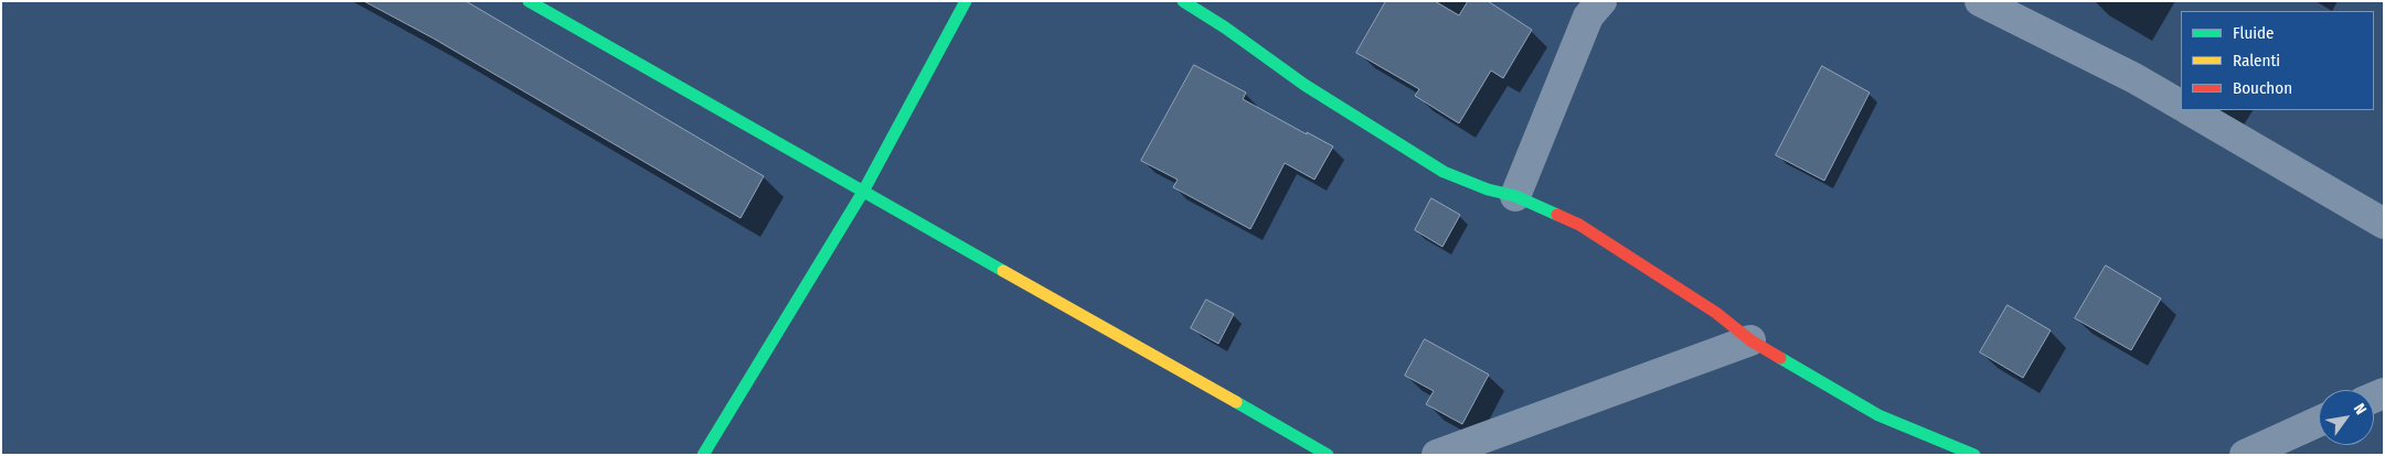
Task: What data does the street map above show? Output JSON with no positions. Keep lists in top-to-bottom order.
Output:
{
  "legend": ["Fluide", "Ralenti", "Bouchon"],
  "north": "top right"
}
